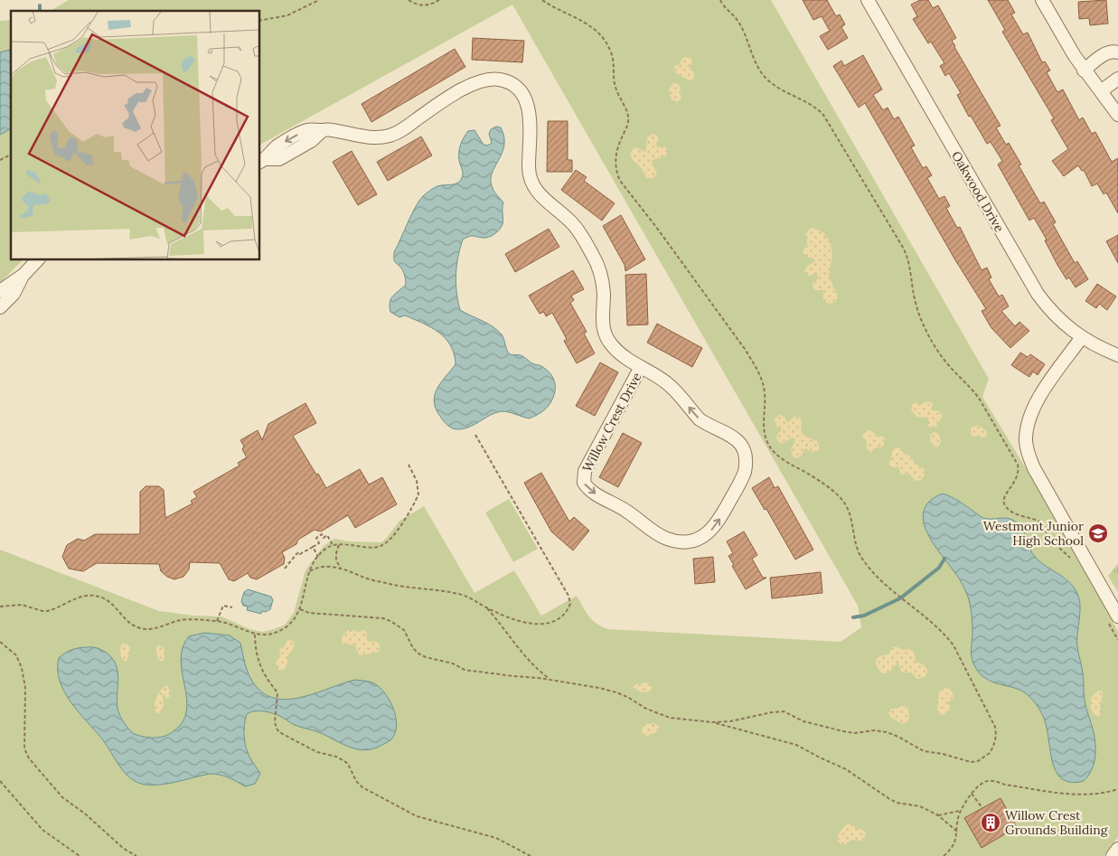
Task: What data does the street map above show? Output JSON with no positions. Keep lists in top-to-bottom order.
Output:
{
  "streets": {
    "street": ["Oakwood Drive", "Willow Crest Drive"]
  },
  "places": {
    "school or university": ["Westmont Junior High School"],
    "building": ["Willow Crest Grounds Building"]
  }
}
